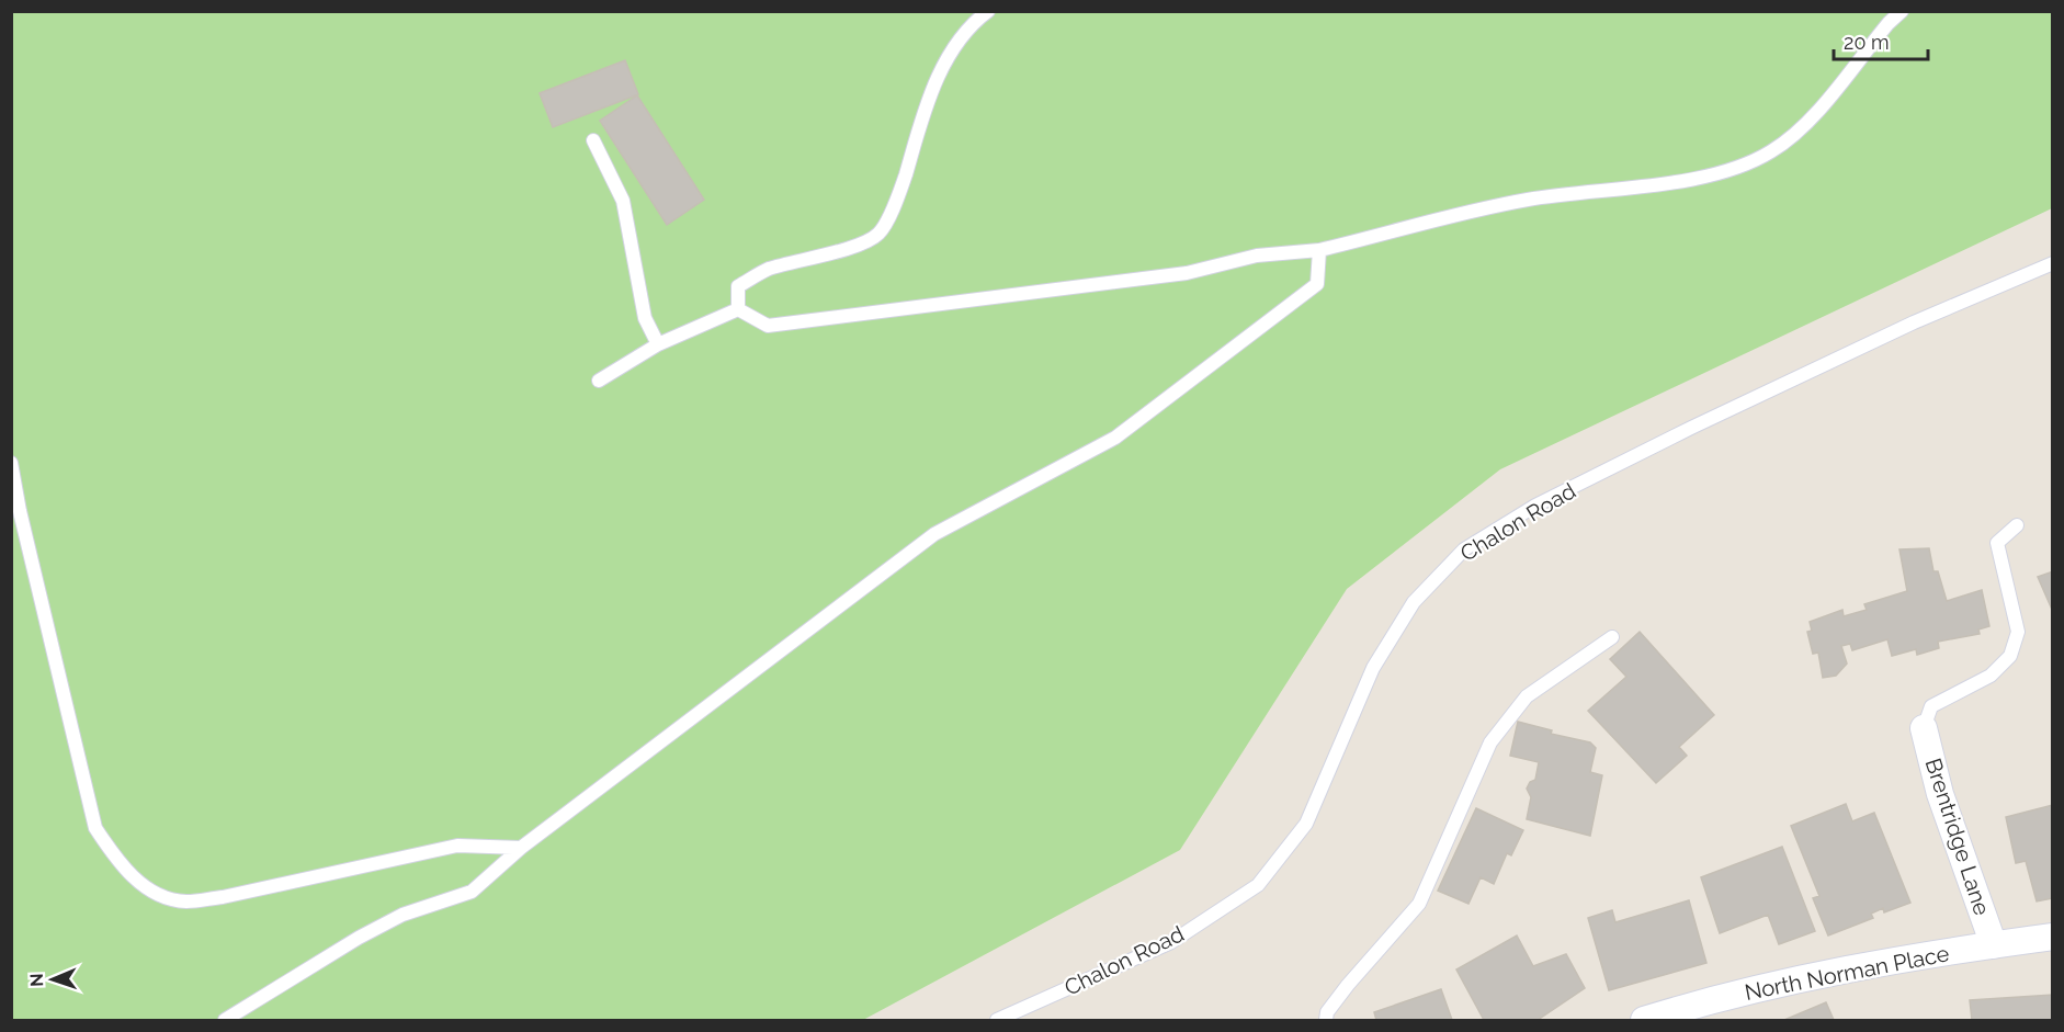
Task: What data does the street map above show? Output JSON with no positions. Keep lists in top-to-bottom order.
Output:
{
  "streets": {
    "street": ["Brentridge Lane", "North Norman Place"],
    "lane": ["Chalon Road"]
  },
  "crossings": [
    ["Brentridge Lane", "North Norman Place"]
  ],
  "scale_bar": "20 m",
  "north": "left"
}
